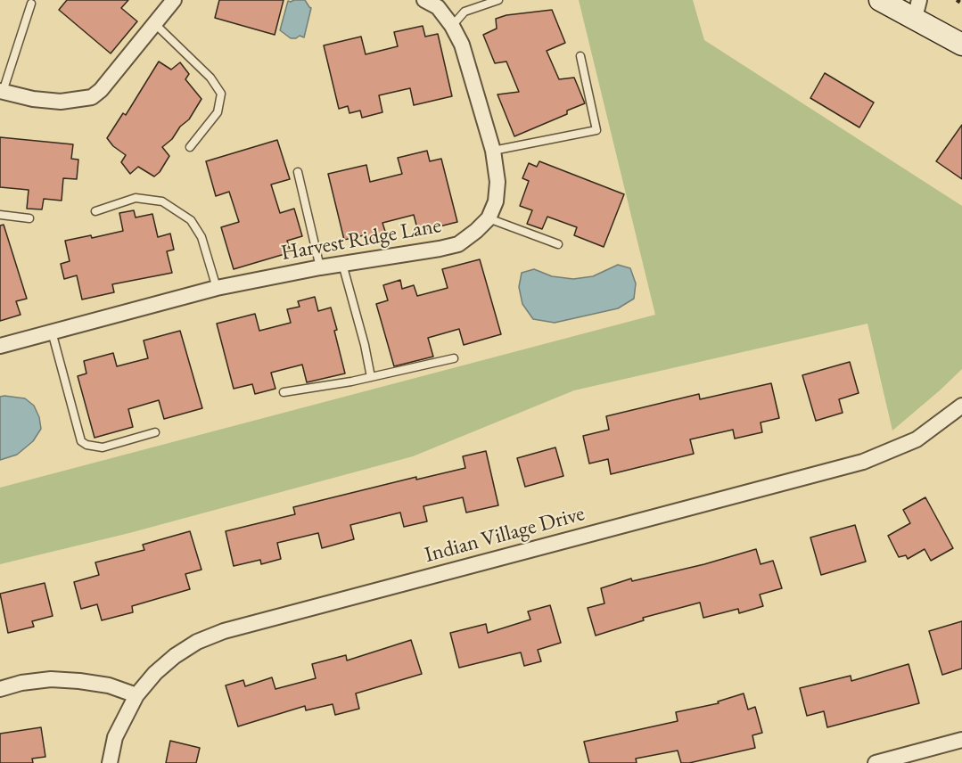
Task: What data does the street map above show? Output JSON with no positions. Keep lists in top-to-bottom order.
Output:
{
  "streets": {
    "street": ["Harvest Ridge Lane", "Indian Village Drive"]
  }
}
